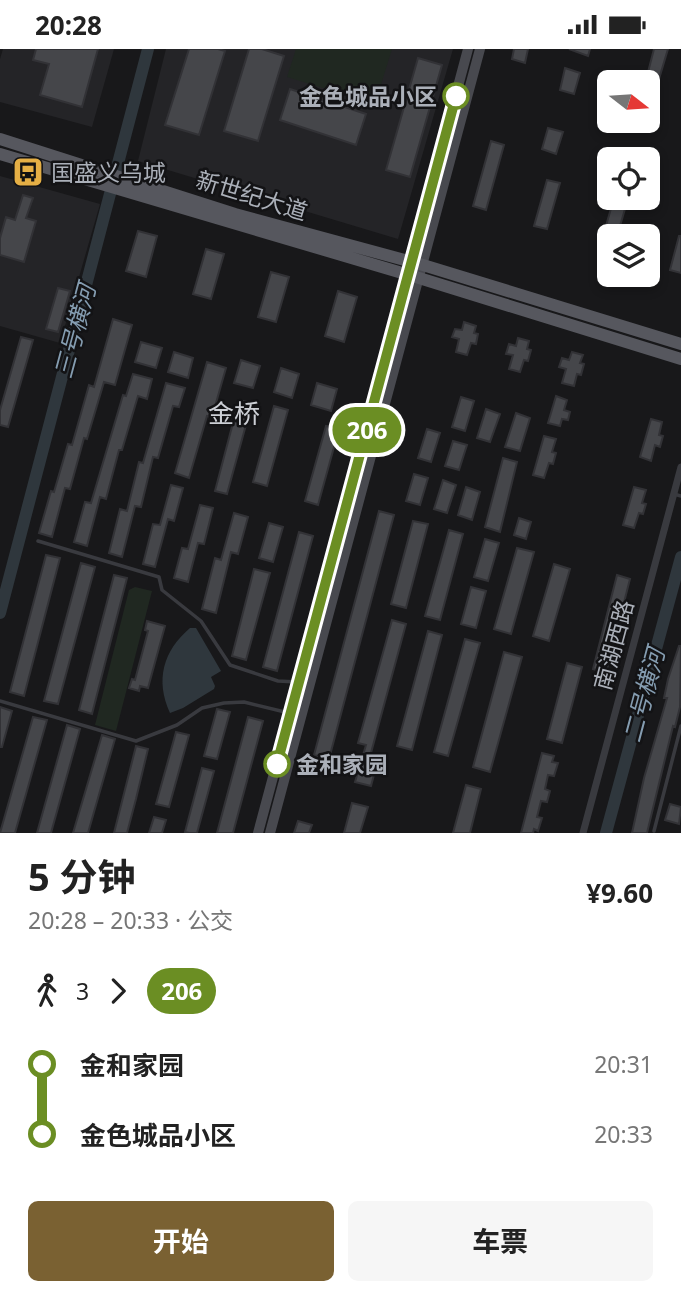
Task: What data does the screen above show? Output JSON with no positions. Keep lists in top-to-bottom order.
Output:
{
  "streets": {
    "main road": ["新世纪大道"],
    "street": ["南湖西路"]
  },
  "districts": ["金桥"],
  "water": ["三号横河", "二号横河"],
  "places": {
    "other": ["金色城品小区", "金和家园"],
    "bus stop": ["国盛义乌城"]
  },
  "lines": ["bus line 206"],
  "north": "right",
  "page": {
    "status": "20:28",
    "on_map": "206",
    "heading": ["5 分钟", "20:28 – 20:33 · 公交", "¥9.60"],
    "legs": ["3", "206"],
    "list": [
      {
        "name": "金和家园",
        "value": "20:31"
      },
      {
        "name": "金色城品小区",
        "value": "20:33"
      }
    ],
    "buttons": ["开始", "车票"]
  }
}
